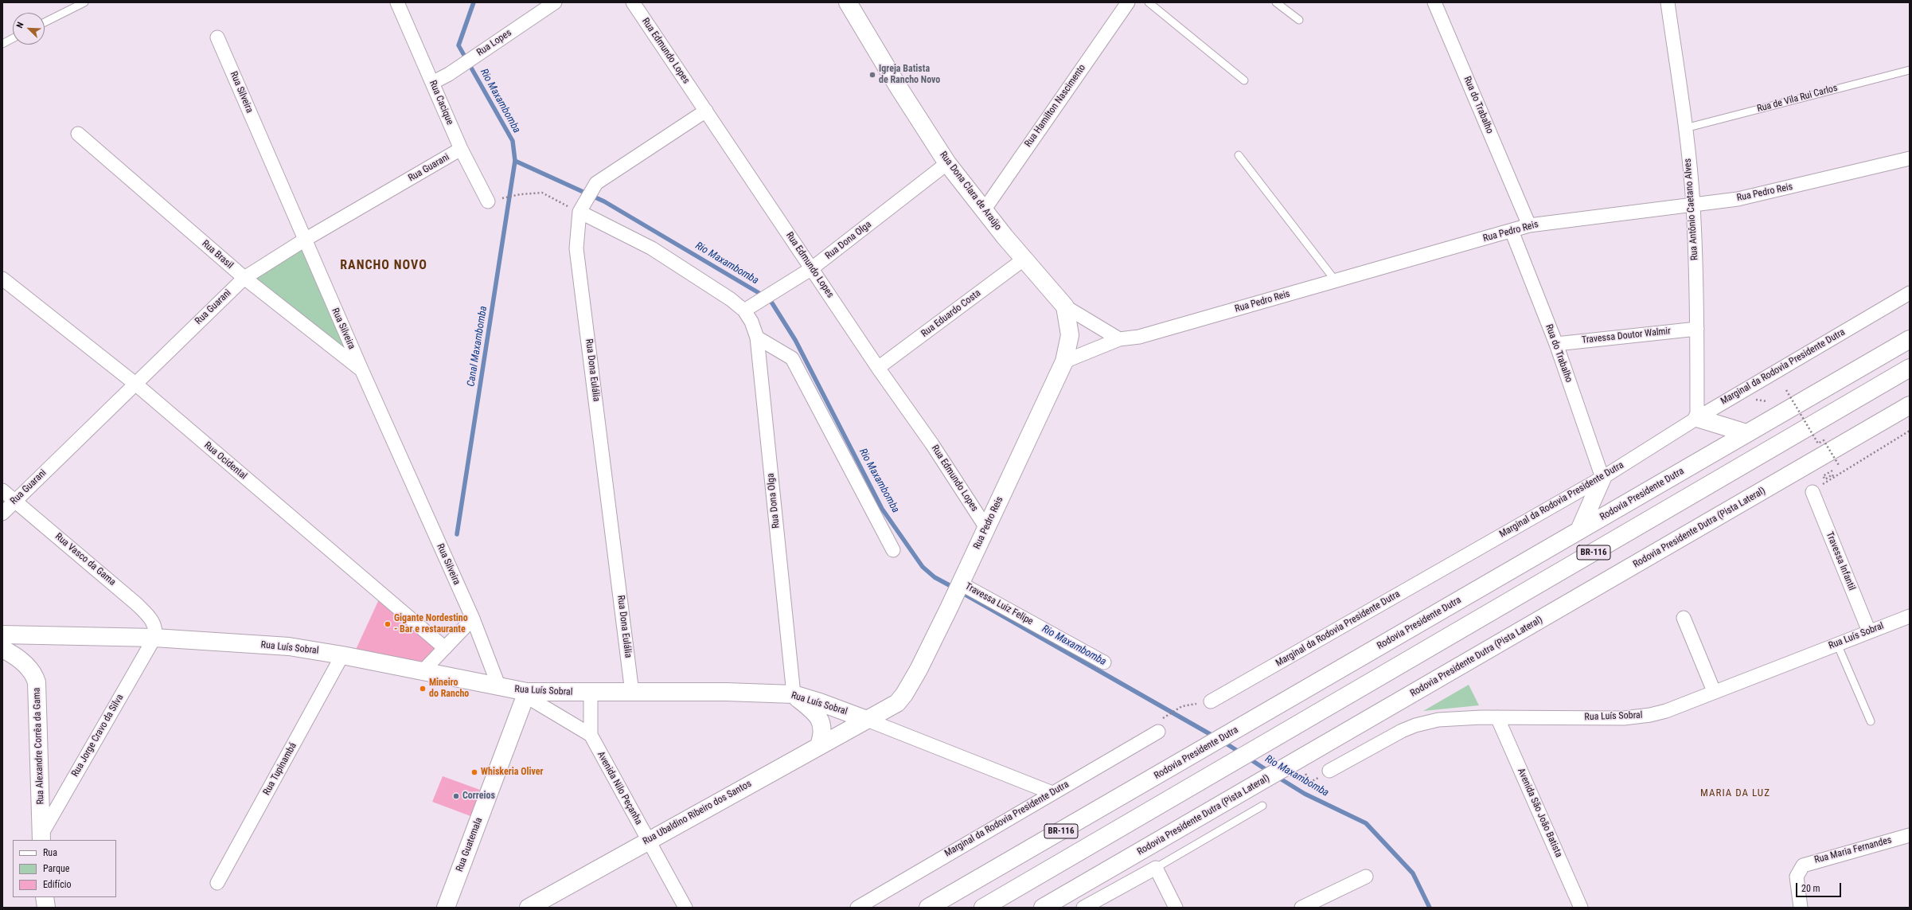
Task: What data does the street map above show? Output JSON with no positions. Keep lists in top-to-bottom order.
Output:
{
  "streets": {
    "main road": [
      "Rua Dona Clara de Araújo",
      "Rua Pedro Reis",
      "Rodovia Presidente Dutra",
      "Rodovia Presidente Dutra (Pista Lateral)",
      "BR-116",
      "Rua Luís Sobral",
      "Rua Alexandre Corrêa da Gama",
      "Rua Ubaldino Ribeiro dos Santos",
      "Rua Guatemala"
    ],
    "street": [
      "Rua Lopes",
      "Rua Edmundo Lopes",
      "Rua Silveira",
      "Rua Cacique",
      "Rua do Trabalho",
      "Rua Hamilton Nascimento",
      "Rua Guarani",
      "Rua Antônio Caetano Alves",
      "Rua Dona Olga",
      "Rua Brasil",
      "Rua Eduardo Costa",
      "Travessa Doutor Walmir",
      "Marginal da Rodovia Presidente Dutra",
      "Rua Dona Eulália",
      "Rua Ocidental",
      "Rua Vasco da Gama",
      "Travessa Infantil",
      "Travessa Luiz Felipe",
      "Rua Jorge Cravo da Silva",
      "Rua Tupinambá",
      "Avenida Nilo Peçanha",
      "Avenida São João Batista",
      "Rua Maria Fernandes"
    ],
    "lane": ["Rua de Vila Rui Carlos"]
  },
  "crossings": [
    ["Rua Lopes", "Rua Cacique"],
    ["Rua Edmundo Lopes", "Rua Pedro Reis"],
    ["Rua Edmundo Lopes", "Rua Dona Olga"],
    ["Rua Edmundo Lopes", "Rua Eduardo Costa"],
    ["Rua Edmundo Lopes", "Rua Dona Eulália"],
    ["Rua Silveira", "Rua Guarani"],
    ["Rua Silveira", "Rua Brasil"],
    ["Rua Silveira", "Rua Luís Sobral"],
    ["Rua de Vila Rui Carlos", "Rua Antônio Caetano Alves"],
    ["Rua Cacique", "Rua Guarani"],
    ["Rua do Trabalho", "Rua Pedro Reis"],
    ["Rua do Trabalho", "Travessa Doutor Walmir"],
    ["Rua do Trabalho", "Marginal da Rodovia Presidente Dutra"],
    ["Rua Hamilton Nascimento", "Rua Dona Clara de Araújo"],
    ["Rua Guarani", "Rua Brasil"],
    ["Rua Guarani", "Rua Ocidental"],
    ["Rua Guarani", "Rua Vasco da Gama"],
    ["Rua Dona Clara de Araújo", "Rua Dona Olga"],
    ["Rua Dona Clara de Araújo", "Rua Eduardo Costa"],
    ["Rua Pedro Reis", "Rua Antônio Caetano Alves"],
    ["Rua Pedro Reis", "Travessa Luiz Felipe"],
    ["Rua Pedro Reis", "Rua Luís Sobral"],
    ["Rua Pedro Reis", "Rua Ubaldino Ribeiro dos Santos"],
    ["Rua Antônio Caetano Alves", "Travessa Doutor Walmir"],
    ["Rua Antônio Caetano Alves", "Marginal da Rodovia Presidente Dutra"],
    ["Rua Dona Olga", "Rua Dona Eulália"],
    ["Rua Dona Olga", "Rua Luís Sobral"],
    ["Marginal da Rodovia Presidente Dutra", "Rua Luís Sobral"],
    ["Rua Dona Eulália", "Rua Luís Sobral"],
    ["Rua Vasco da Gama", "Rua Luís Sobral"],
    ["Rua Vasco da Gama", "Rua Jorge Cravo da Silva"],
    ["Travessa Infantil", "Rua Luís Sobral"],
    ["Rua Luís Sobral", "Rua Jorge Cravo da Silva"],
    ["Rua Luís Sobral", "Rua Tupinambá"],
    ["Rua Luís Sobral", "Avenida Nilo Peçanha"],
    ["Rua Luís Sobral", "Rua Ubaldino Ribeiro dos Santos"],
    ["Rua Luís Sobral", "Avenida São João Batista"],
    ["Rua Luís Sobral", "Rua Guatemala"],
    ["Rua Jorge Cravo da Silva", "Rua Alexandre Corrêa da Gama"],
    ["Avenida Nilo Peçanha", "Rua Ubaldino Ribeiro dos Santos"],
    ["Avenida Nilo Peçanha", "Rua Guatemala"]
  ],
  "districts": ["RANCHO NOVO", "MARIA DA LUZ"],
  "water": ["Rio Maxambomba", "Canal Maxambomba"],
  "places": [
    "Igreja Batista de Rancho Novo",
    "Gigante Nordestino - Bar e restaurante",
    "Mineiro do Rancho",
    "Whiskeria Oliver",
    "Correios"
  ],
  "legend": ["Rua", "Parque", "Edifício"],
  "scale_bar": "20 m",
  "north": "top left"
}
